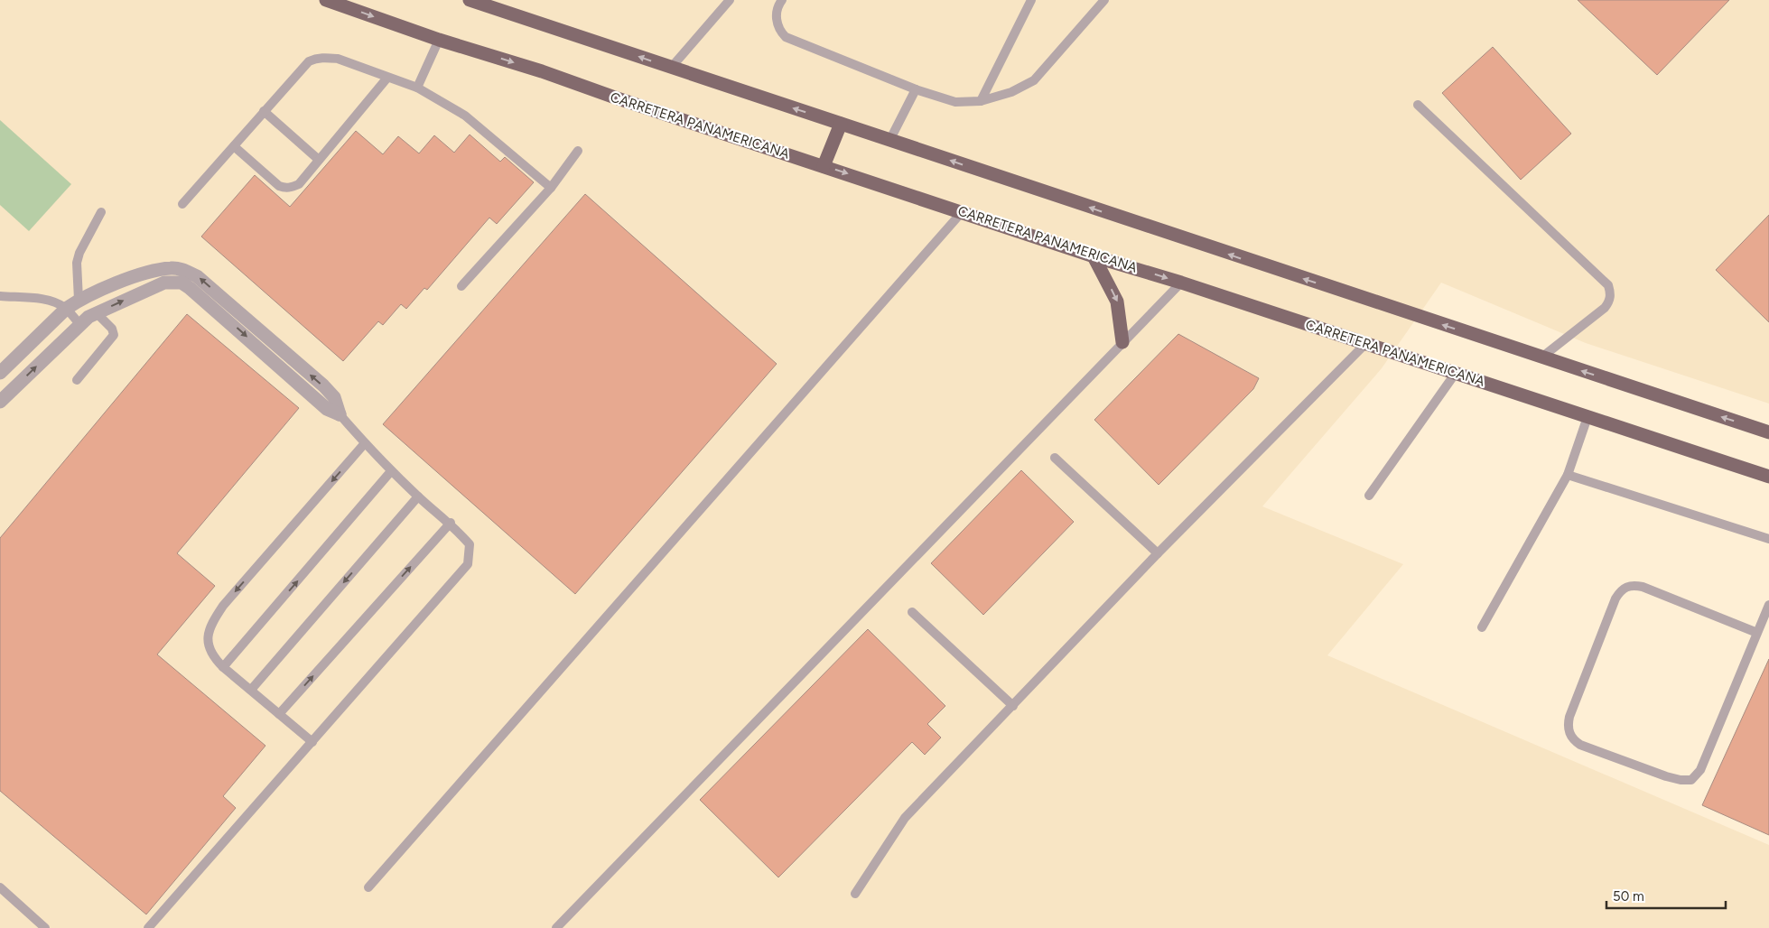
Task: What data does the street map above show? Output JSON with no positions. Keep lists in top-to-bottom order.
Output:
{
  "streets": {
    "main road": ["CARRETERA PANAMERICANA"]
  },
  "scale_bar": "50 m"
}
